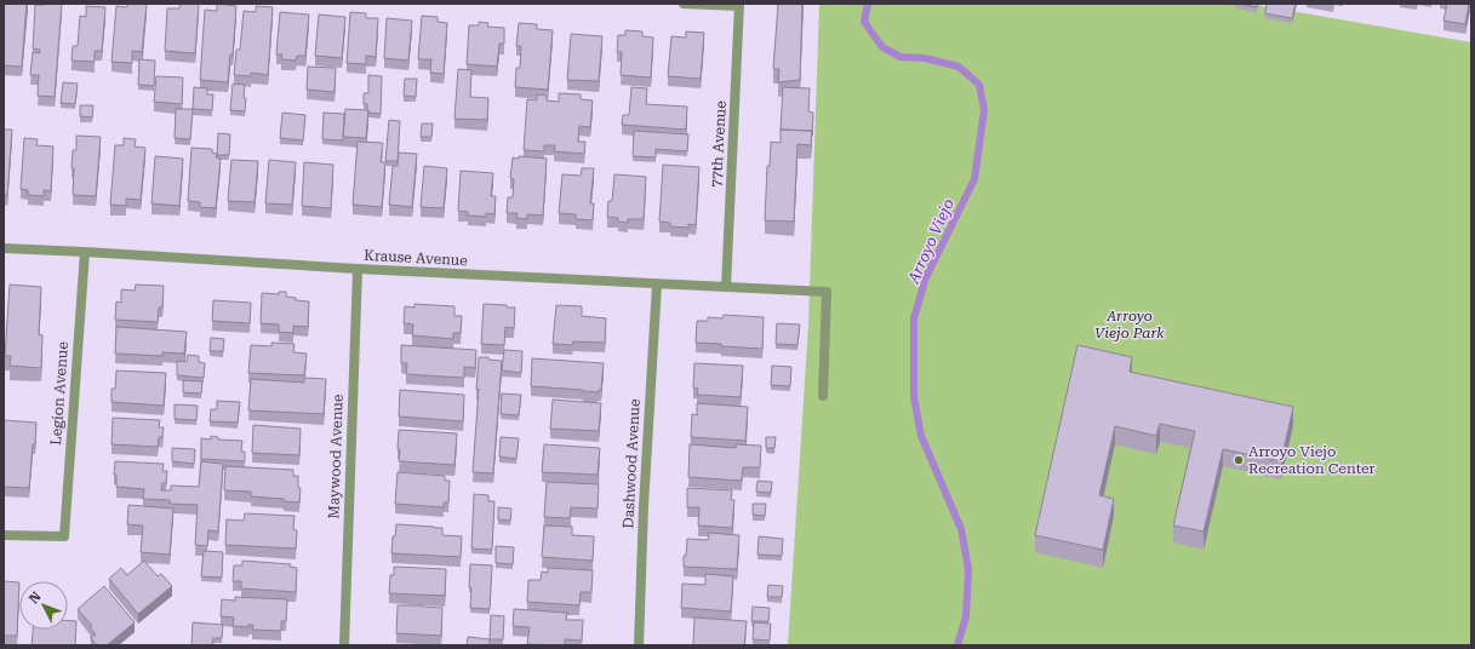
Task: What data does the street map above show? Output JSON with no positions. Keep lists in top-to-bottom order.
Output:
{
  "streets": {
    "street": [
      "77th Avenue",
      "Krause Avenue",
      "Legion Avenue",
      "Maywood Avenue",
      "Dashwood Avenue"
    ]
  },
  "crossings": [
    ["77th Avenue", "Krause Avenue"],
    ["Krause Avenue", "Legion Avenue"],
    ["Krause Avenue", "Maywood Avenue"],
    ["Krause Avenue", "Dashwood Avenue"]
  ],
  "water": ["Arroyo Viejo"],
  "parks": ["Arroyo Viejo Park"],
  "places": ["Arroyo Viejo Recreation Center"],
  "north": "top left"
}
